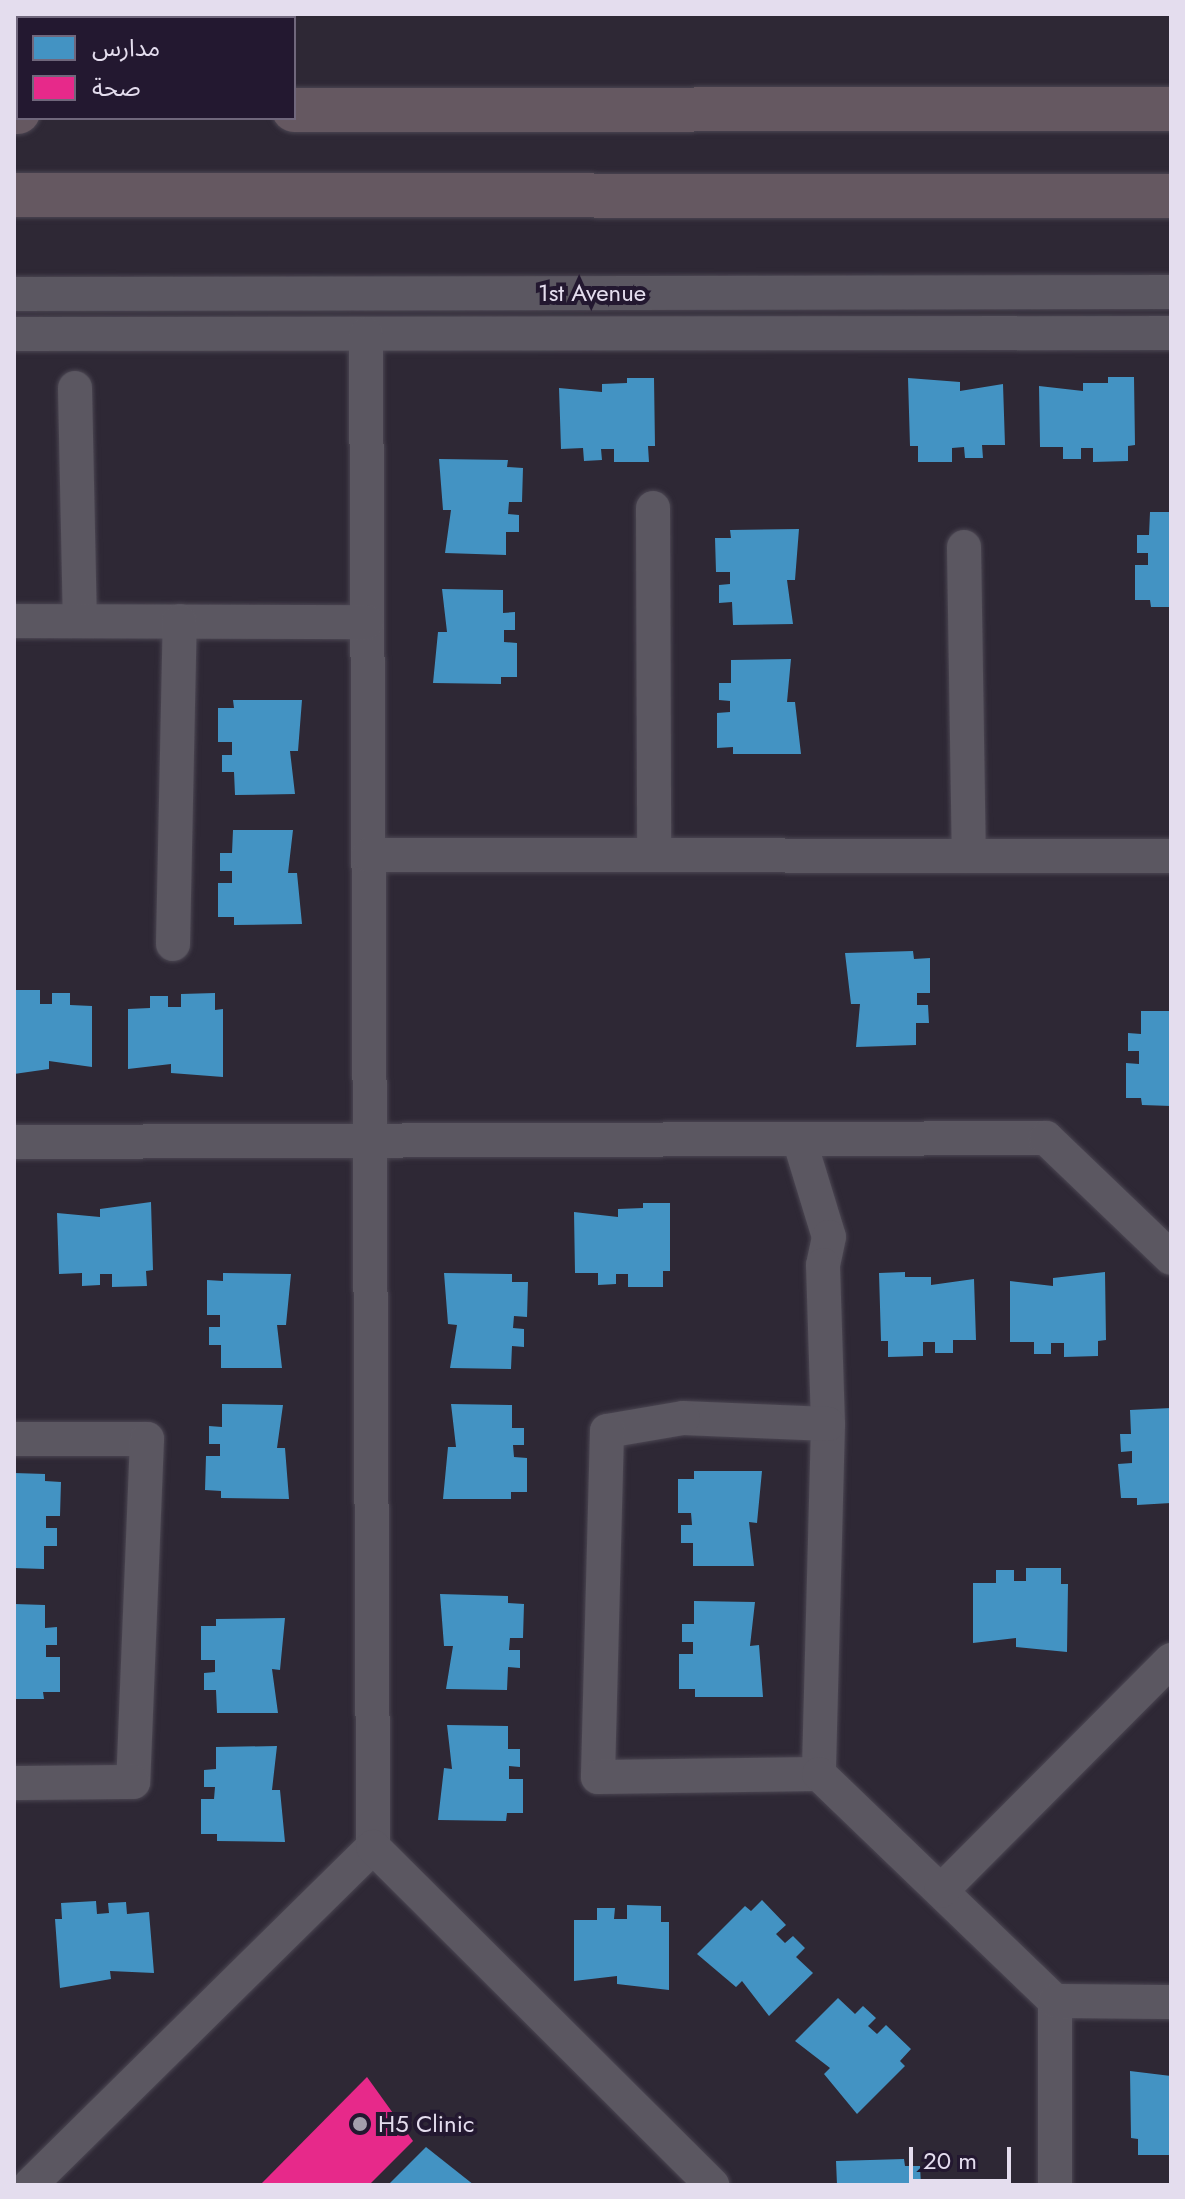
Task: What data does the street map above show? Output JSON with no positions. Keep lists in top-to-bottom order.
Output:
{
  "streets": {
    "lane": ["1st Avenue"]
  },
  "places": ["H5 Clinic"],
  "legend": ["مدارس", "صحة"],
  "scale_bar": "20 m"
}
